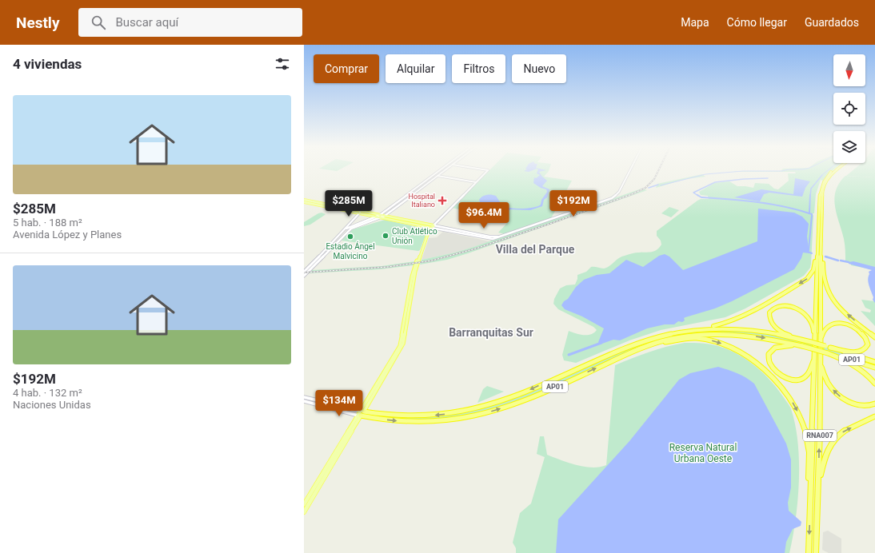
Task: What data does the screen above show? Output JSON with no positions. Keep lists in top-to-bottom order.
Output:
{
  "streets": {
    "highway": ["AP01", "RNA007"]
  },
  "crossings": [
    ["AP01", "RNA007"]
  ],
  "districts": ["Villa del Parque", "Barranquitas Sur"],
  "parks": ["Reserva Natural Urbana Oeste"],
  "places": {
    "health": ["Hospital Italiano"],
    "other": ["Club Atlético Unión", "Estadio Ángel Malvicino"]
  },
  "north": "bottom",
  "page": {
    "header": "Nestly",
    "search": "Buscar aquí",
    "nav": ["Mapa", "Cómo llegar", "Guardados"],
    "heading": "4 viviendas",
    "chip": [
      "Comprar",
      "Alquilar",
      "Filtros",
      "Nuevo"
    ],
    "list": [
      {
        "name": "$285M",
        "note": "5 hab. · 188 m² · Avenida López y Planes"
      },
      {
        "name": "$192M",
        "note": "4 hab. · 132 m² · Naciones Unidas"
      }
    ],
    "price": [
      "$285M",
      "$192M",
      "$96.4M",
      "$134M"
    ]
  }
}
